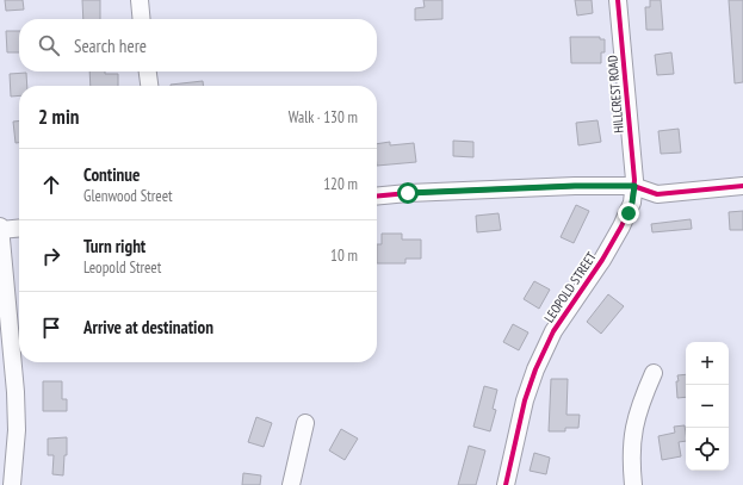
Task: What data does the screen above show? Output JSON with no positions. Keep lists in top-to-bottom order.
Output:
{
  "streets": {
    "street": ["HILLCREST ROAD", "LEOPOLD STREET"]
  },
  "crossings": [
    ["HILLCREST ROAD", "LEOPOLD STREET"]
  ],
  "page": {
    "search": "Search here",
    "heading": ["2 min", "Walk · 130 m"],
    "list": [
      ["Continue", "Glenwood Street", "120 m"],
      ["Turn right", "Leopold Street", "10 m"],
      "Arrive at destination"
    ],
    "map_buttons": ["+", "−"]
  }
}
